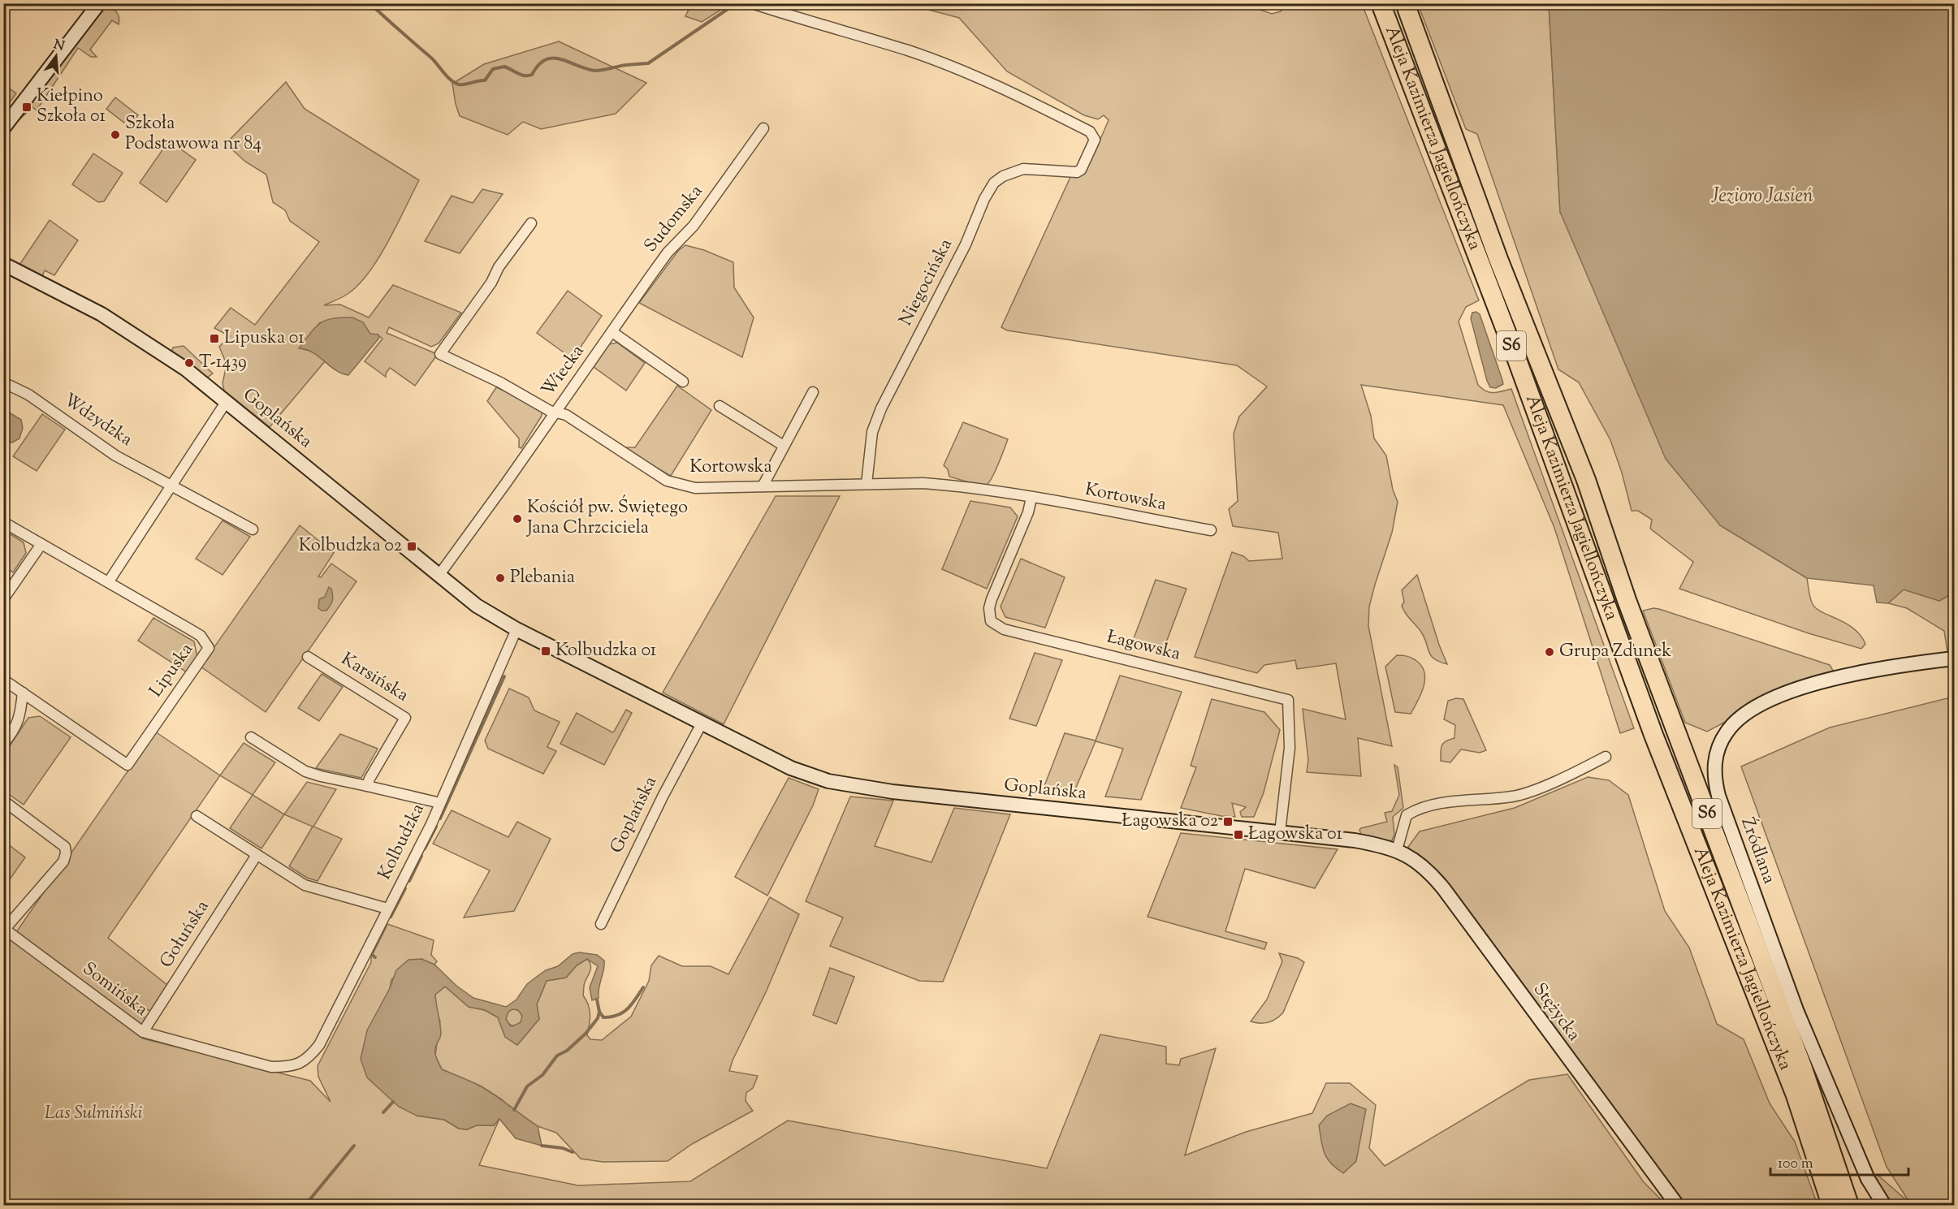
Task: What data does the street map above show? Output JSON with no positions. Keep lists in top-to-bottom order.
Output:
{
  "streets": {
    "highway": ["Aleja Kazimierza Jagiellończyka", "S6"],
    "street": [
      "Sudomska",
      "Niegocińska",
      "Wiecka",
      "Goplańska",
      "Wdzydzka",
      "Kortowska",
      "Łagowska",
      "Lipuska",
      "Karsińska",
      "Kolbudzka",
      "Źródlana",
      "Gołuńska",
      "Somińska",
      "Stężycka"
    ]
  },
  "crossings": [
    ["Sudomska", "Wiecka"],
    ["Niegocińska", "Kortowska"],
    ["Wiecka", "Goplańska"],
    ["Wiecka", "Kortowska"],
    ["Goplańska", "Łagowska"],
    ["Goplańska", "Kolbudzka"],
    ["Goplańska", "Stężycka"],
    ["Kortowska", "Łagowska"],
    ["Kolbudzka", "Somińska"],
    ["Gołuńska", "Somińska"]
  ],
  "water": ["Jezioro Jasień"],
  "parks": ["Las Sulmiński"],
  "places": {
    "transit": [
      "Kiełpino Szkoła 01",
      "Lipuska 01",
      "Kolbudzka 02",
      "Kolbudzka 01",
      "Łagowska 02",
      "Łagowska 01"
    ],
    "other": [
      "Szkoła Podstawowa nr 84",
      "T-1439",
      "Kościół pw. Świętego Jana Chrzciciela",
      "Plebania",
      "Grupa Zdunek"
    ]
  },
  "scale_bar": "100 m",
  "north": "top"
}
